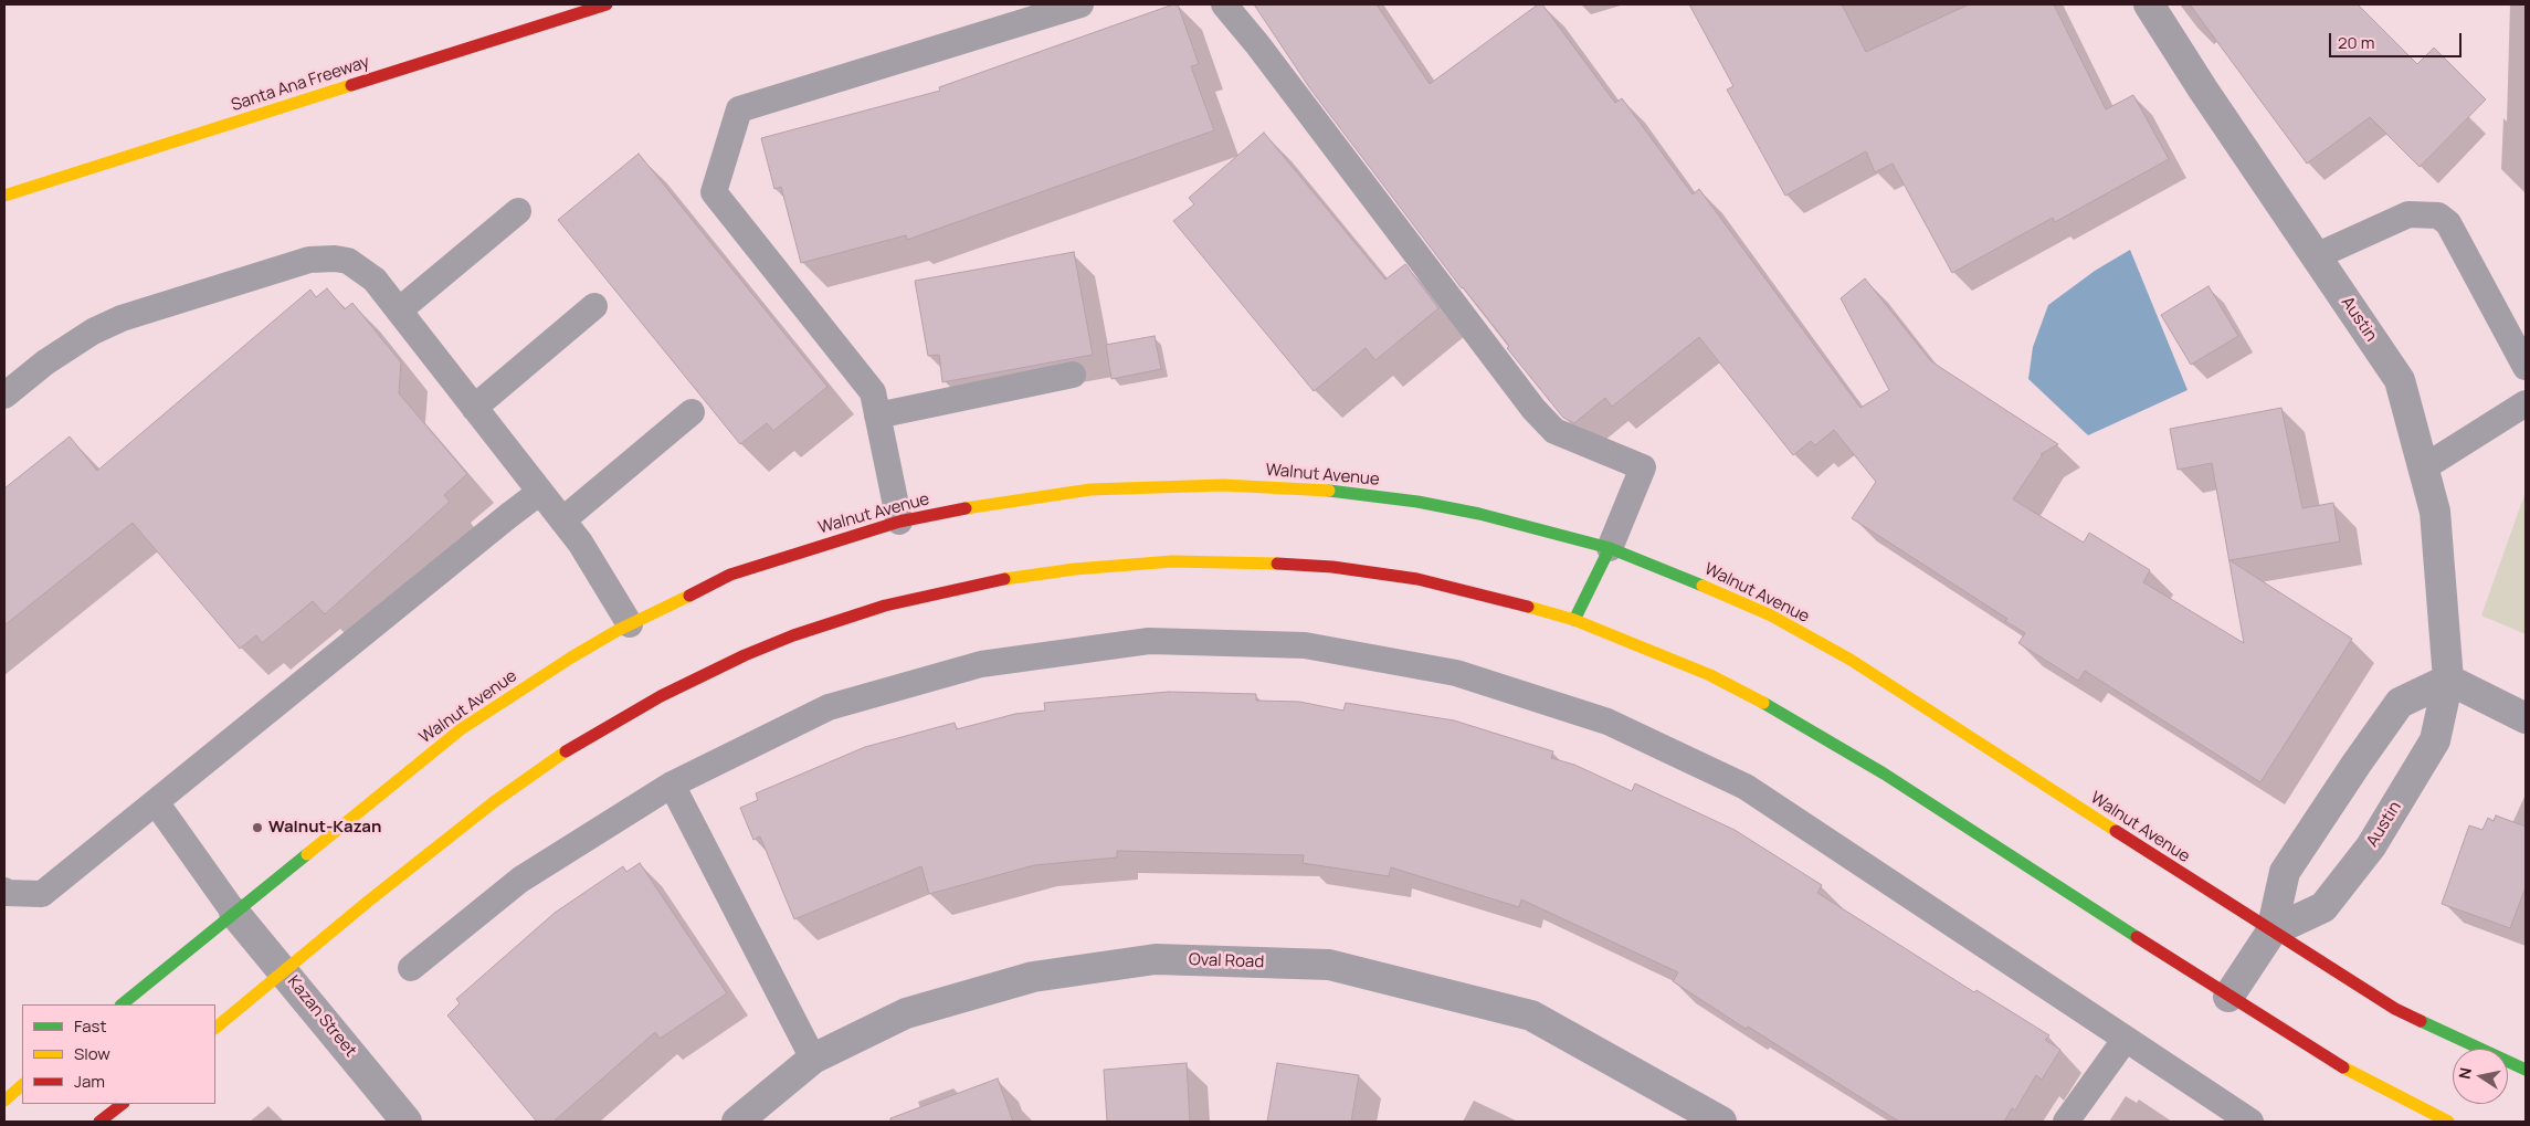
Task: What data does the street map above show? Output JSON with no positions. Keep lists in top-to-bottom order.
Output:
{
  "streets": {
    "main road": ["Santa Ana Freeway", "Walnut Avenue"],
    "street": ["Austin", "Oval Road", "Kazan Street"]
  },
  "crossings": [
    ["Austin", "Walnut Avenue"],
    ["Walnut Avenue", "Kazan Street"]
  ],
  "places": ["Walnut-Kazan"],
  "legend": ["Fast", "Slow", "Jam"],
  "scale_bar": "20 m",
  "north": "left"
}
